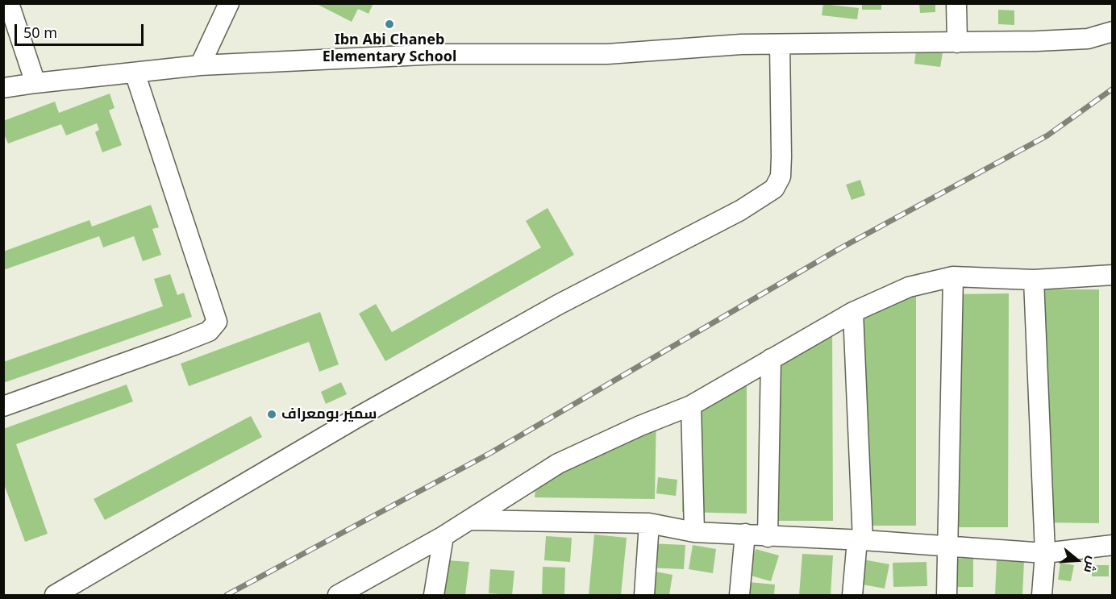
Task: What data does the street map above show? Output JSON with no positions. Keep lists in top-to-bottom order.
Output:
{
  "places": ["Ibn Abi Chaneb Elementary School", "سمير بومعراف"],
  "scale_bar": "50 m",
  "north": "right"
}
